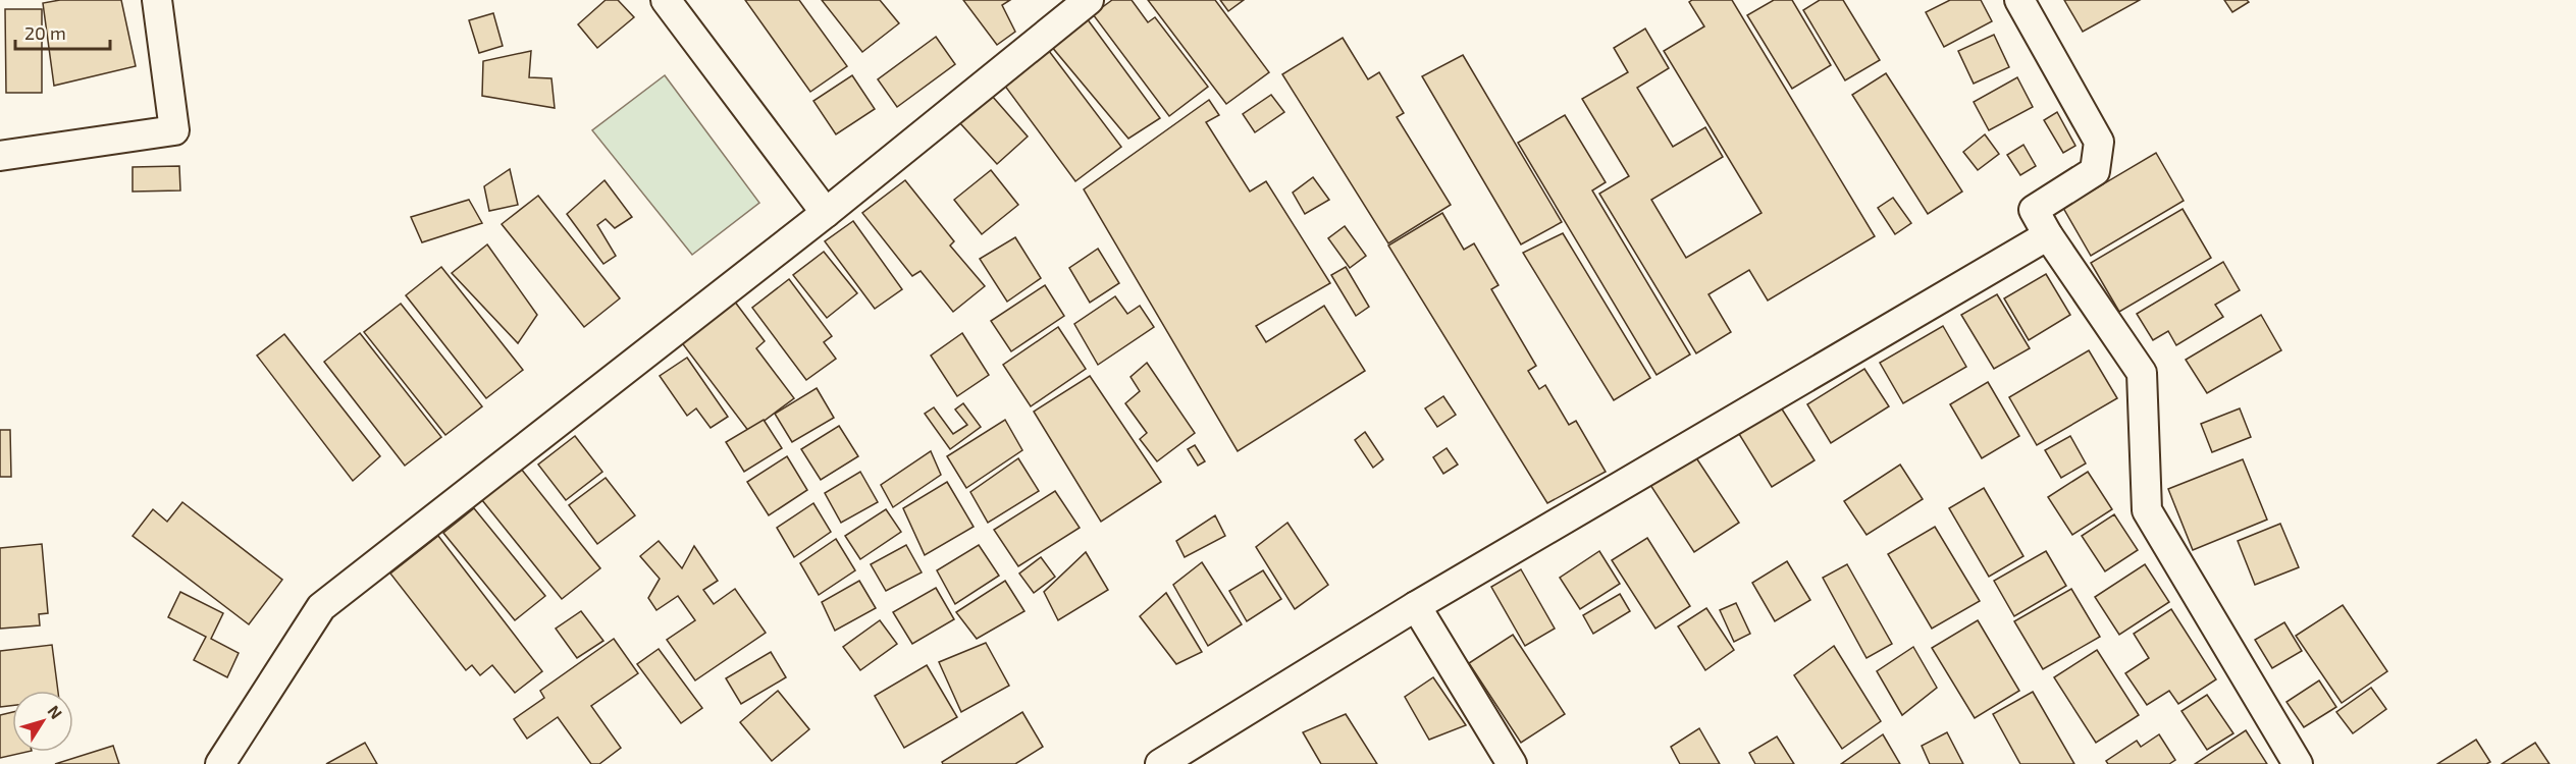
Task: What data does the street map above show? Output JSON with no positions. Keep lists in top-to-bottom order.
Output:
{
  "scale_bar": "20 m",
  "north": "top right"
}
